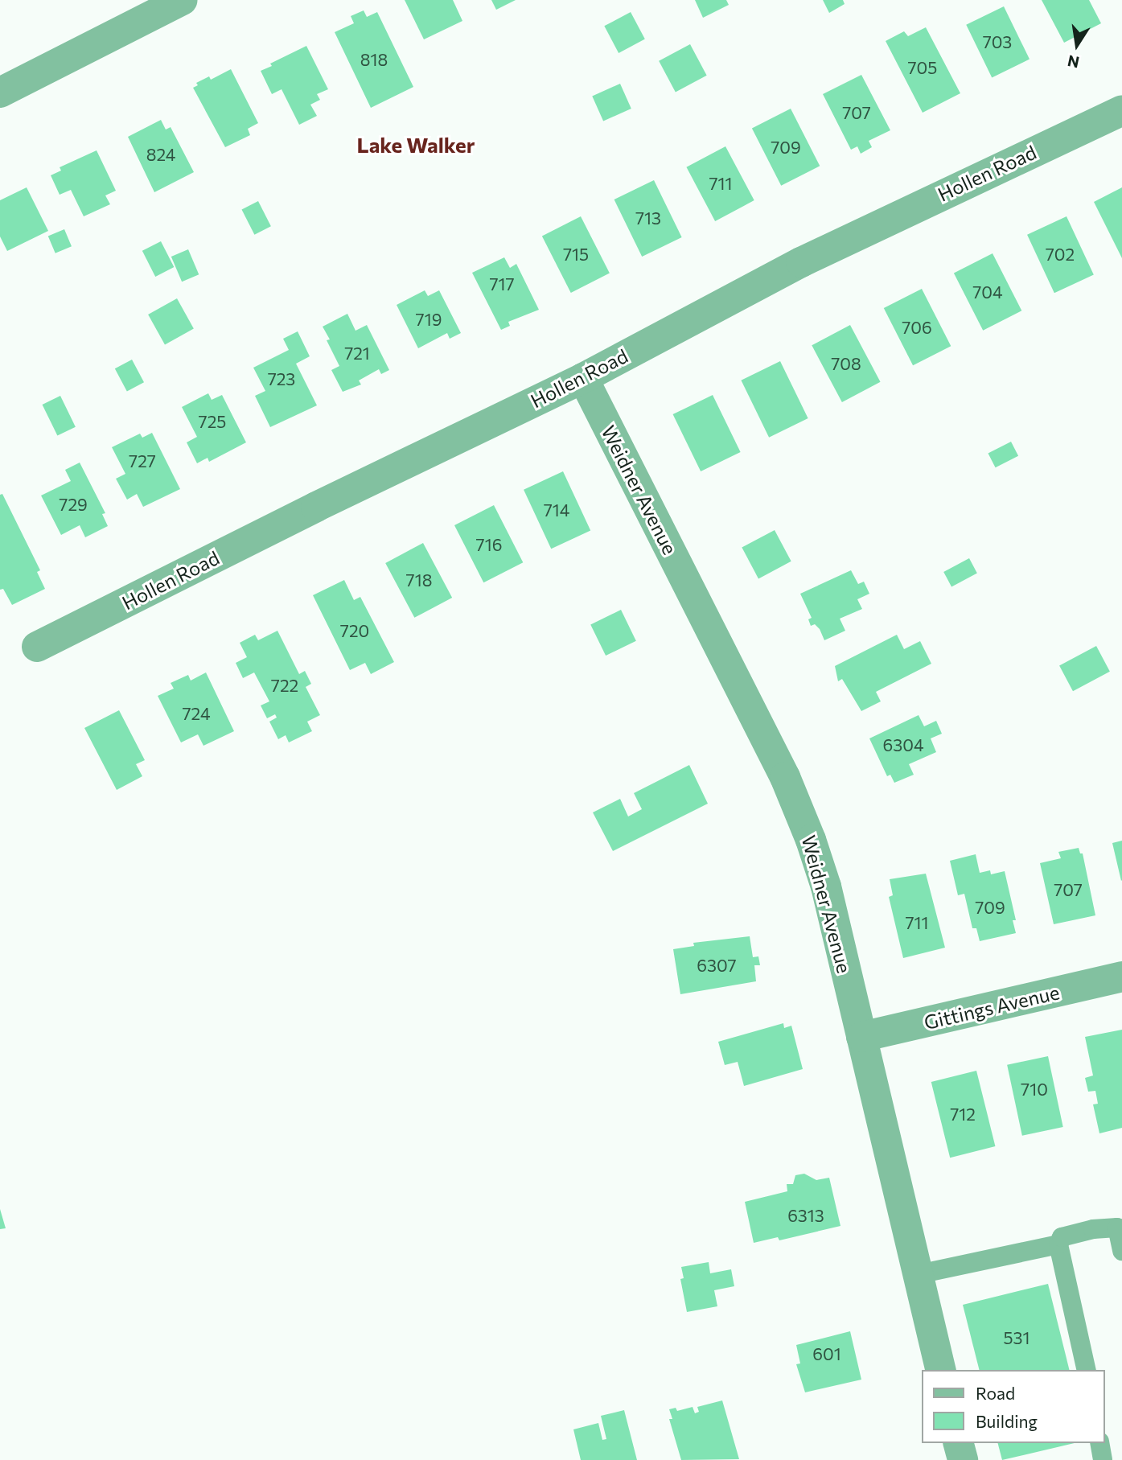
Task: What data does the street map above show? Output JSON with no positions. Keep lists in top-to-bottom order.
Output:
{
  "streets": {
    "street": ["Hollen Road", "Weidner Avenue", "Gittings Avenue"]
  },
  "crossings": [
    ["Hollen Road", "Weidner Avenue"],
    ["Weidner Avenue", "Gittings Avenue"]
  ],
  "districts": ["Lake Walker"],
  "house_numbers": [
    "703",
    "818",
    "705",
    "707",
    "709",
    "824",
    "711",
    "713",
    "715",
    "702",
    "717",
    "704",
    "719",
    "706",
    "721",
    "708",
    "723",
    "725",
    "727",
    "729",
    "714",
    "716",
    "718",
    "720",
    "722",
    "724",
    "6304",
    "707",
    "709",
    "711",
    "6307",
    "710",
    "712",
    "6313",
    "531",
    "601"
  ],
  "legend": ["Road", "Building"],
  "north": "bottom"
}
